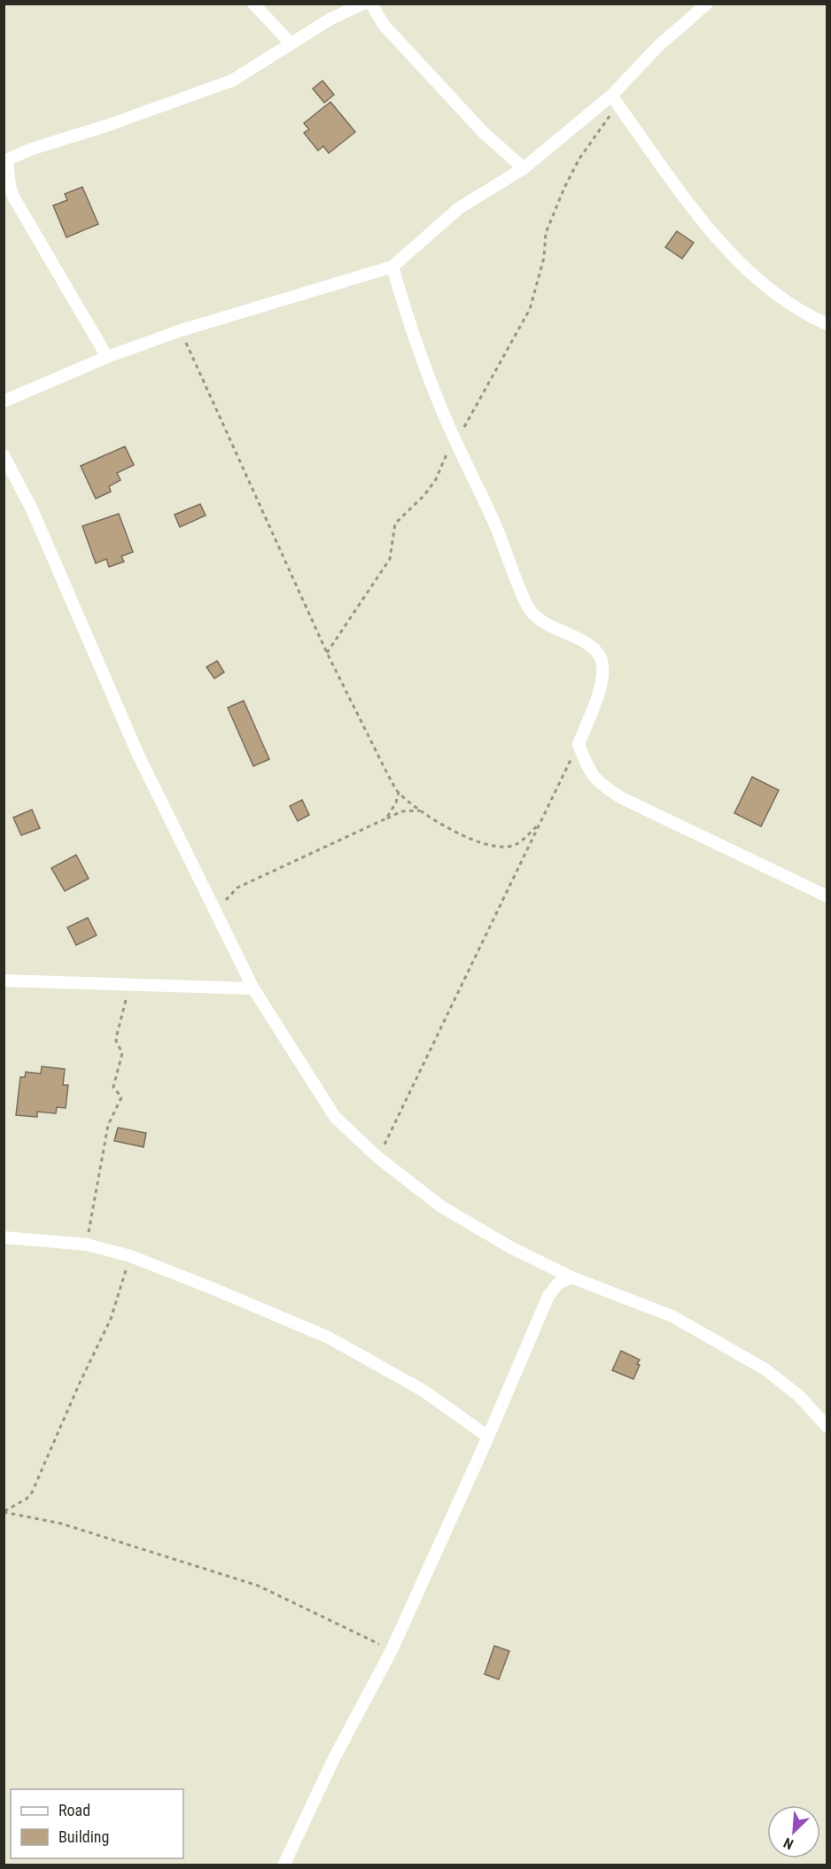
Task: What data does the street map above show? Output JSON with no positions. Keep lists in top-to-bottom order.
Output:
{
  "legend": ["Road", "Building"],
  "north": "bottom left"
}
